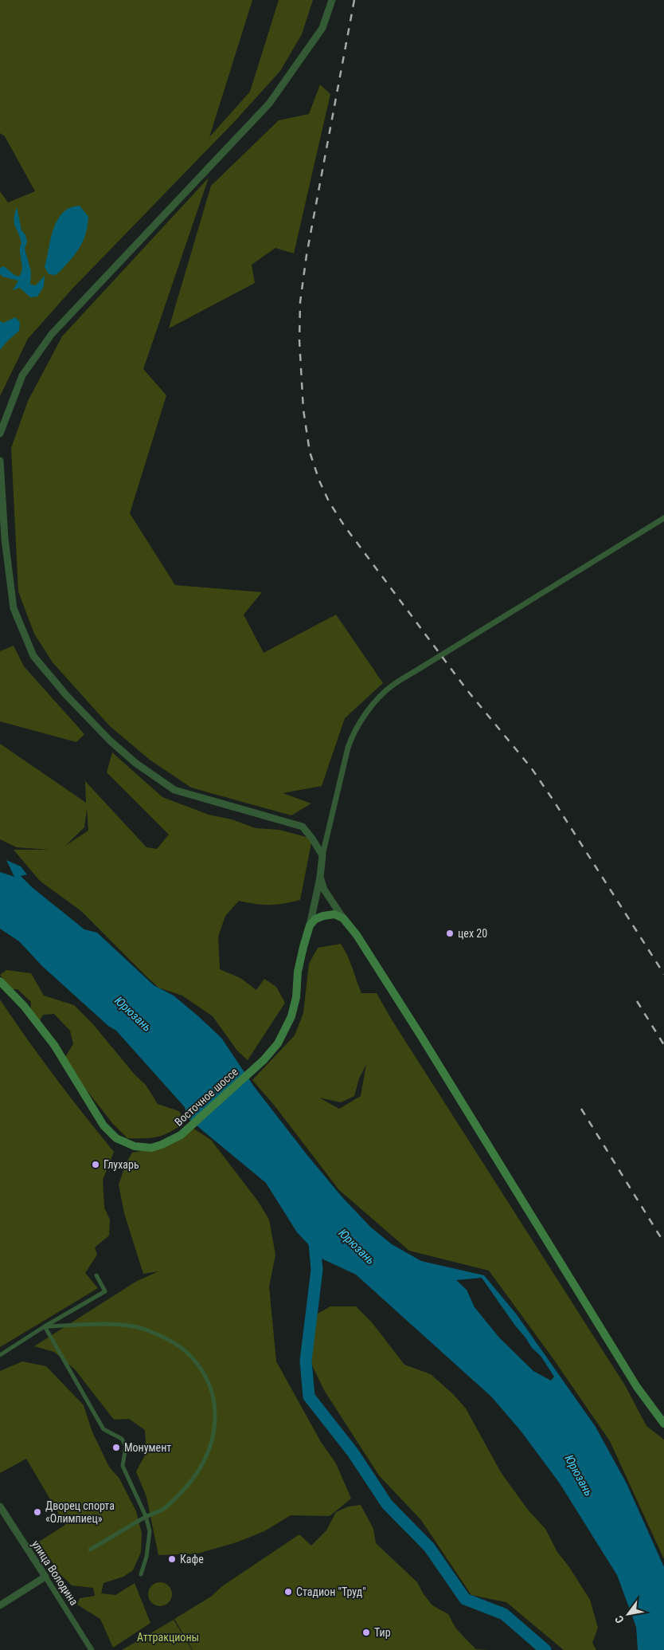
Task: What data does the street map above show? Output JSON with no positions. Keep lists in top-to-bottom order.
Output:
{
  "streets": {
    "main road": ["Восточное шоссе"],
    "street": ["улица Володина"]
  },
  "water": ["Юрюзань"],
  "parks": ["Аттракционы"],
  "places": [
    "цех 20",
    "Глухарь",
    "Монумент",
    "Дворец спорта «Олимпиец»",
    "Кафе",
    "Стадион \"Труд\"",
    "Тир"
  ],
  "north": "bottom left"
}
